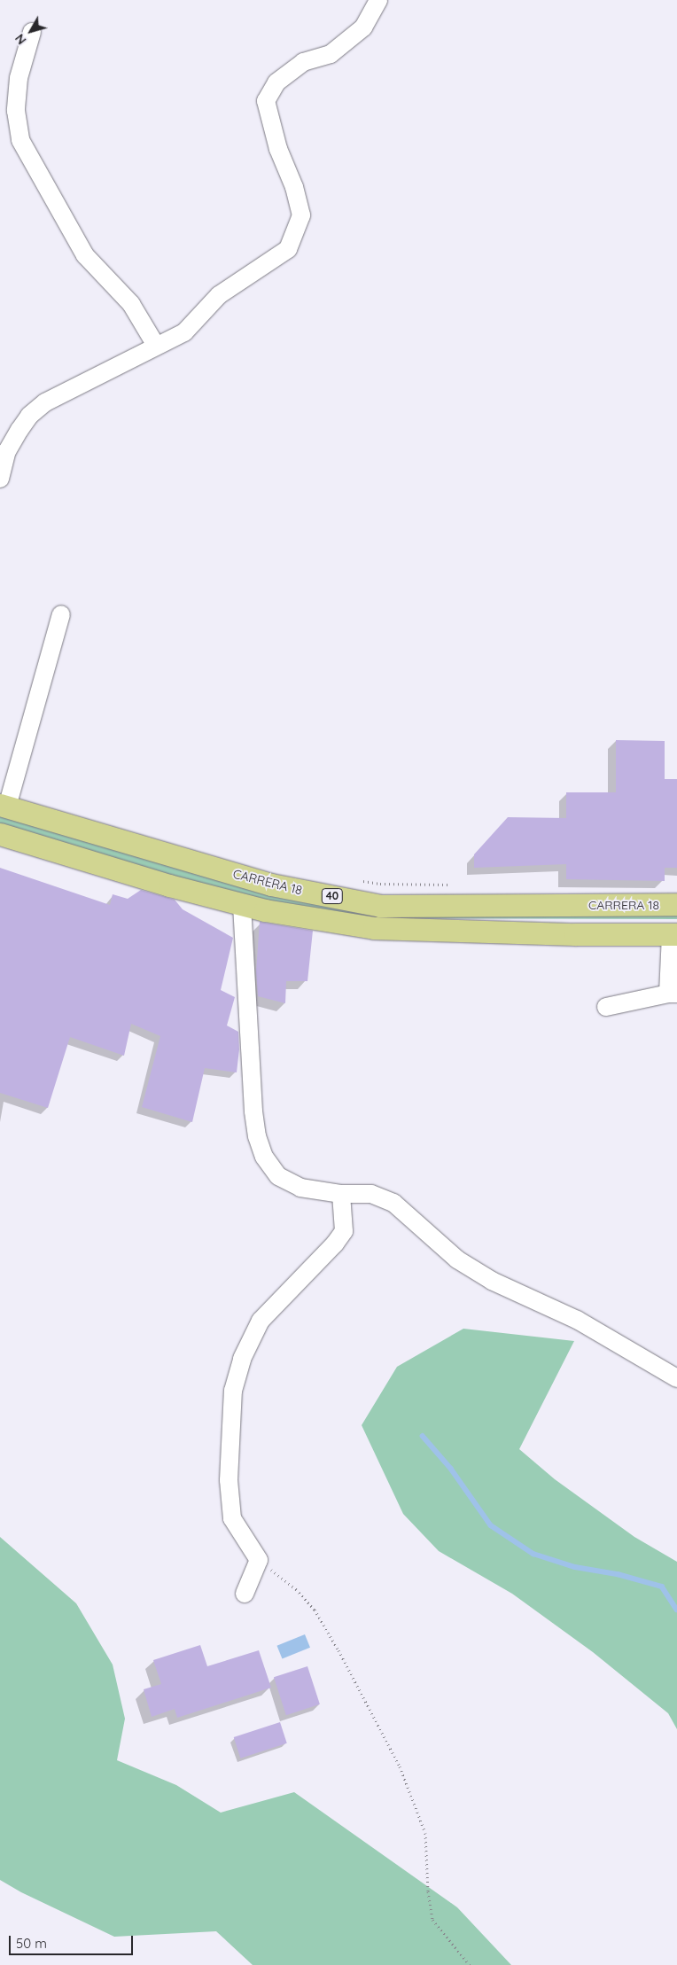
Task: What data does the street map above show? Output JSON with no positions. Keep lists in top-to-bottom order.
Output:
{
  "streets": {
    "main road": ["CARRERA 18", "40"]
  },
  "scale_bar": "50 m",
  "north": "bottom left"
}
